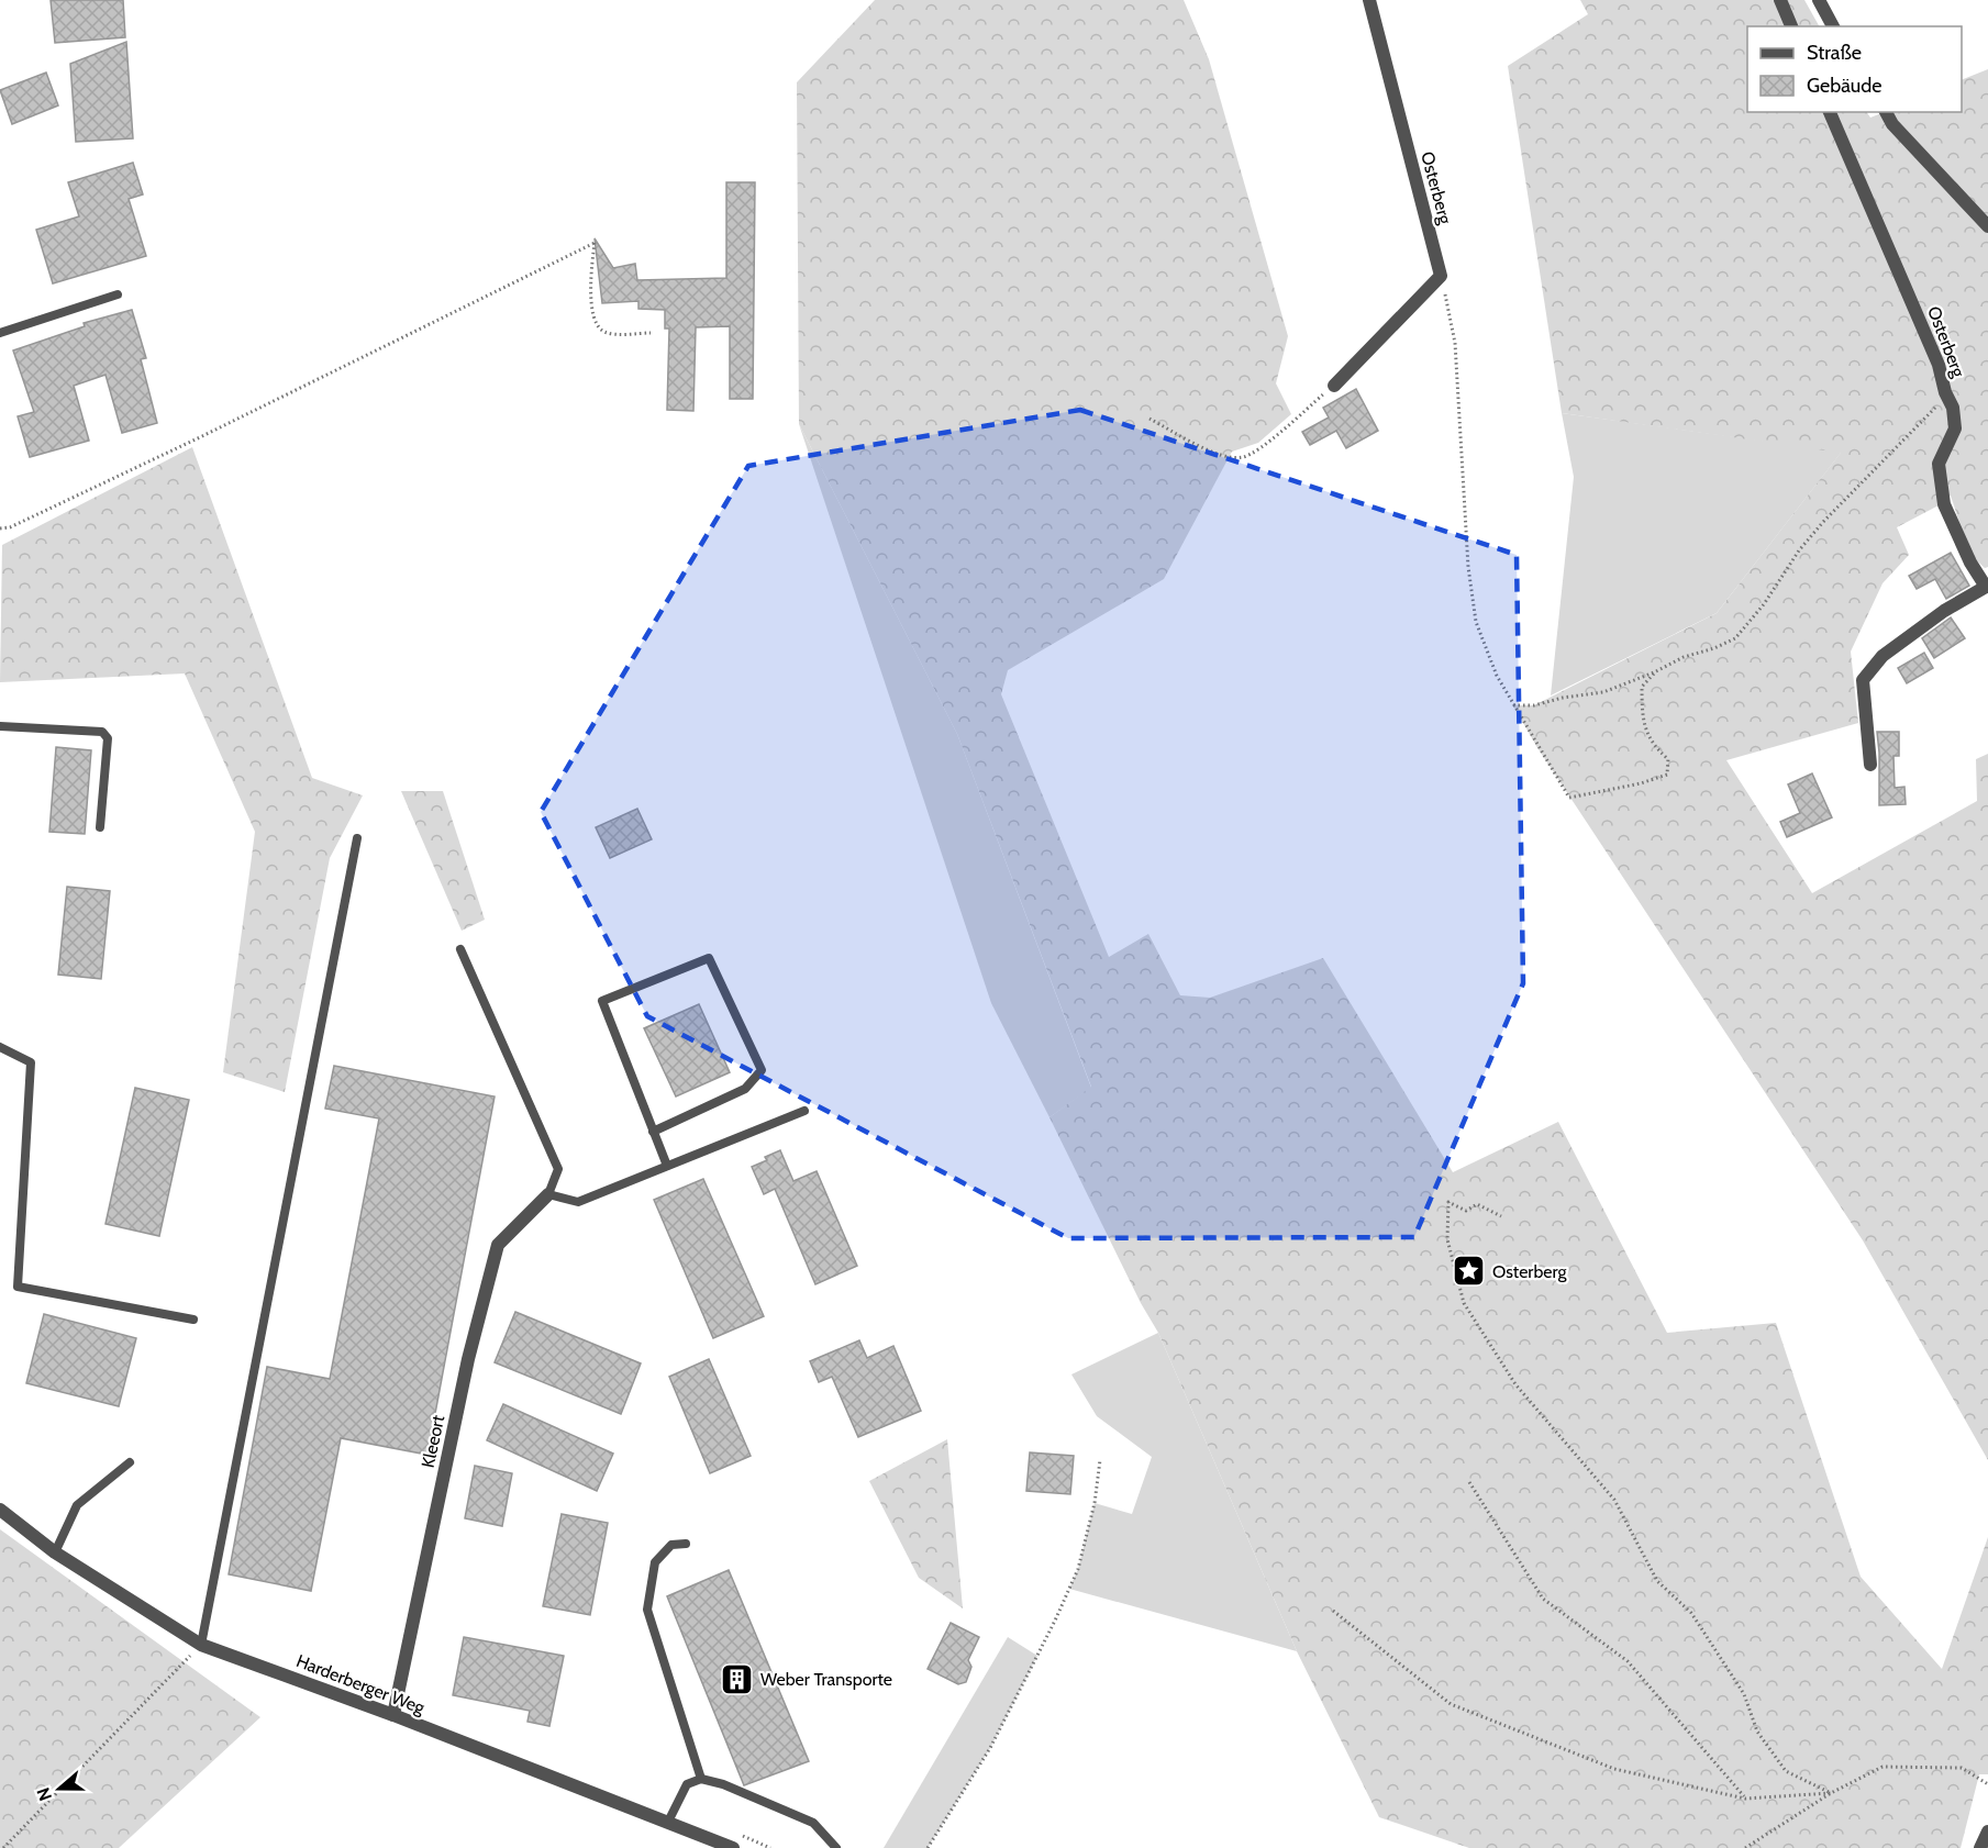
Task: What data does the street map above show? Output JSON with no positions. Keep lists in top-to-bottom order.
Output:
{
  "streets": {
    "street": ["Osterberg", "Kleeort", "Harderberger Weg"]
  },
  "crossings": [
    ["Kleeort", "Harderberger Weg"]
  ],
  "places": {
    "place": ["Osterberg"],
    "building": ["Weber Transporte"]
  },
  "legend": ["Straße", "Gebäude"],
  "north": "left"
}
